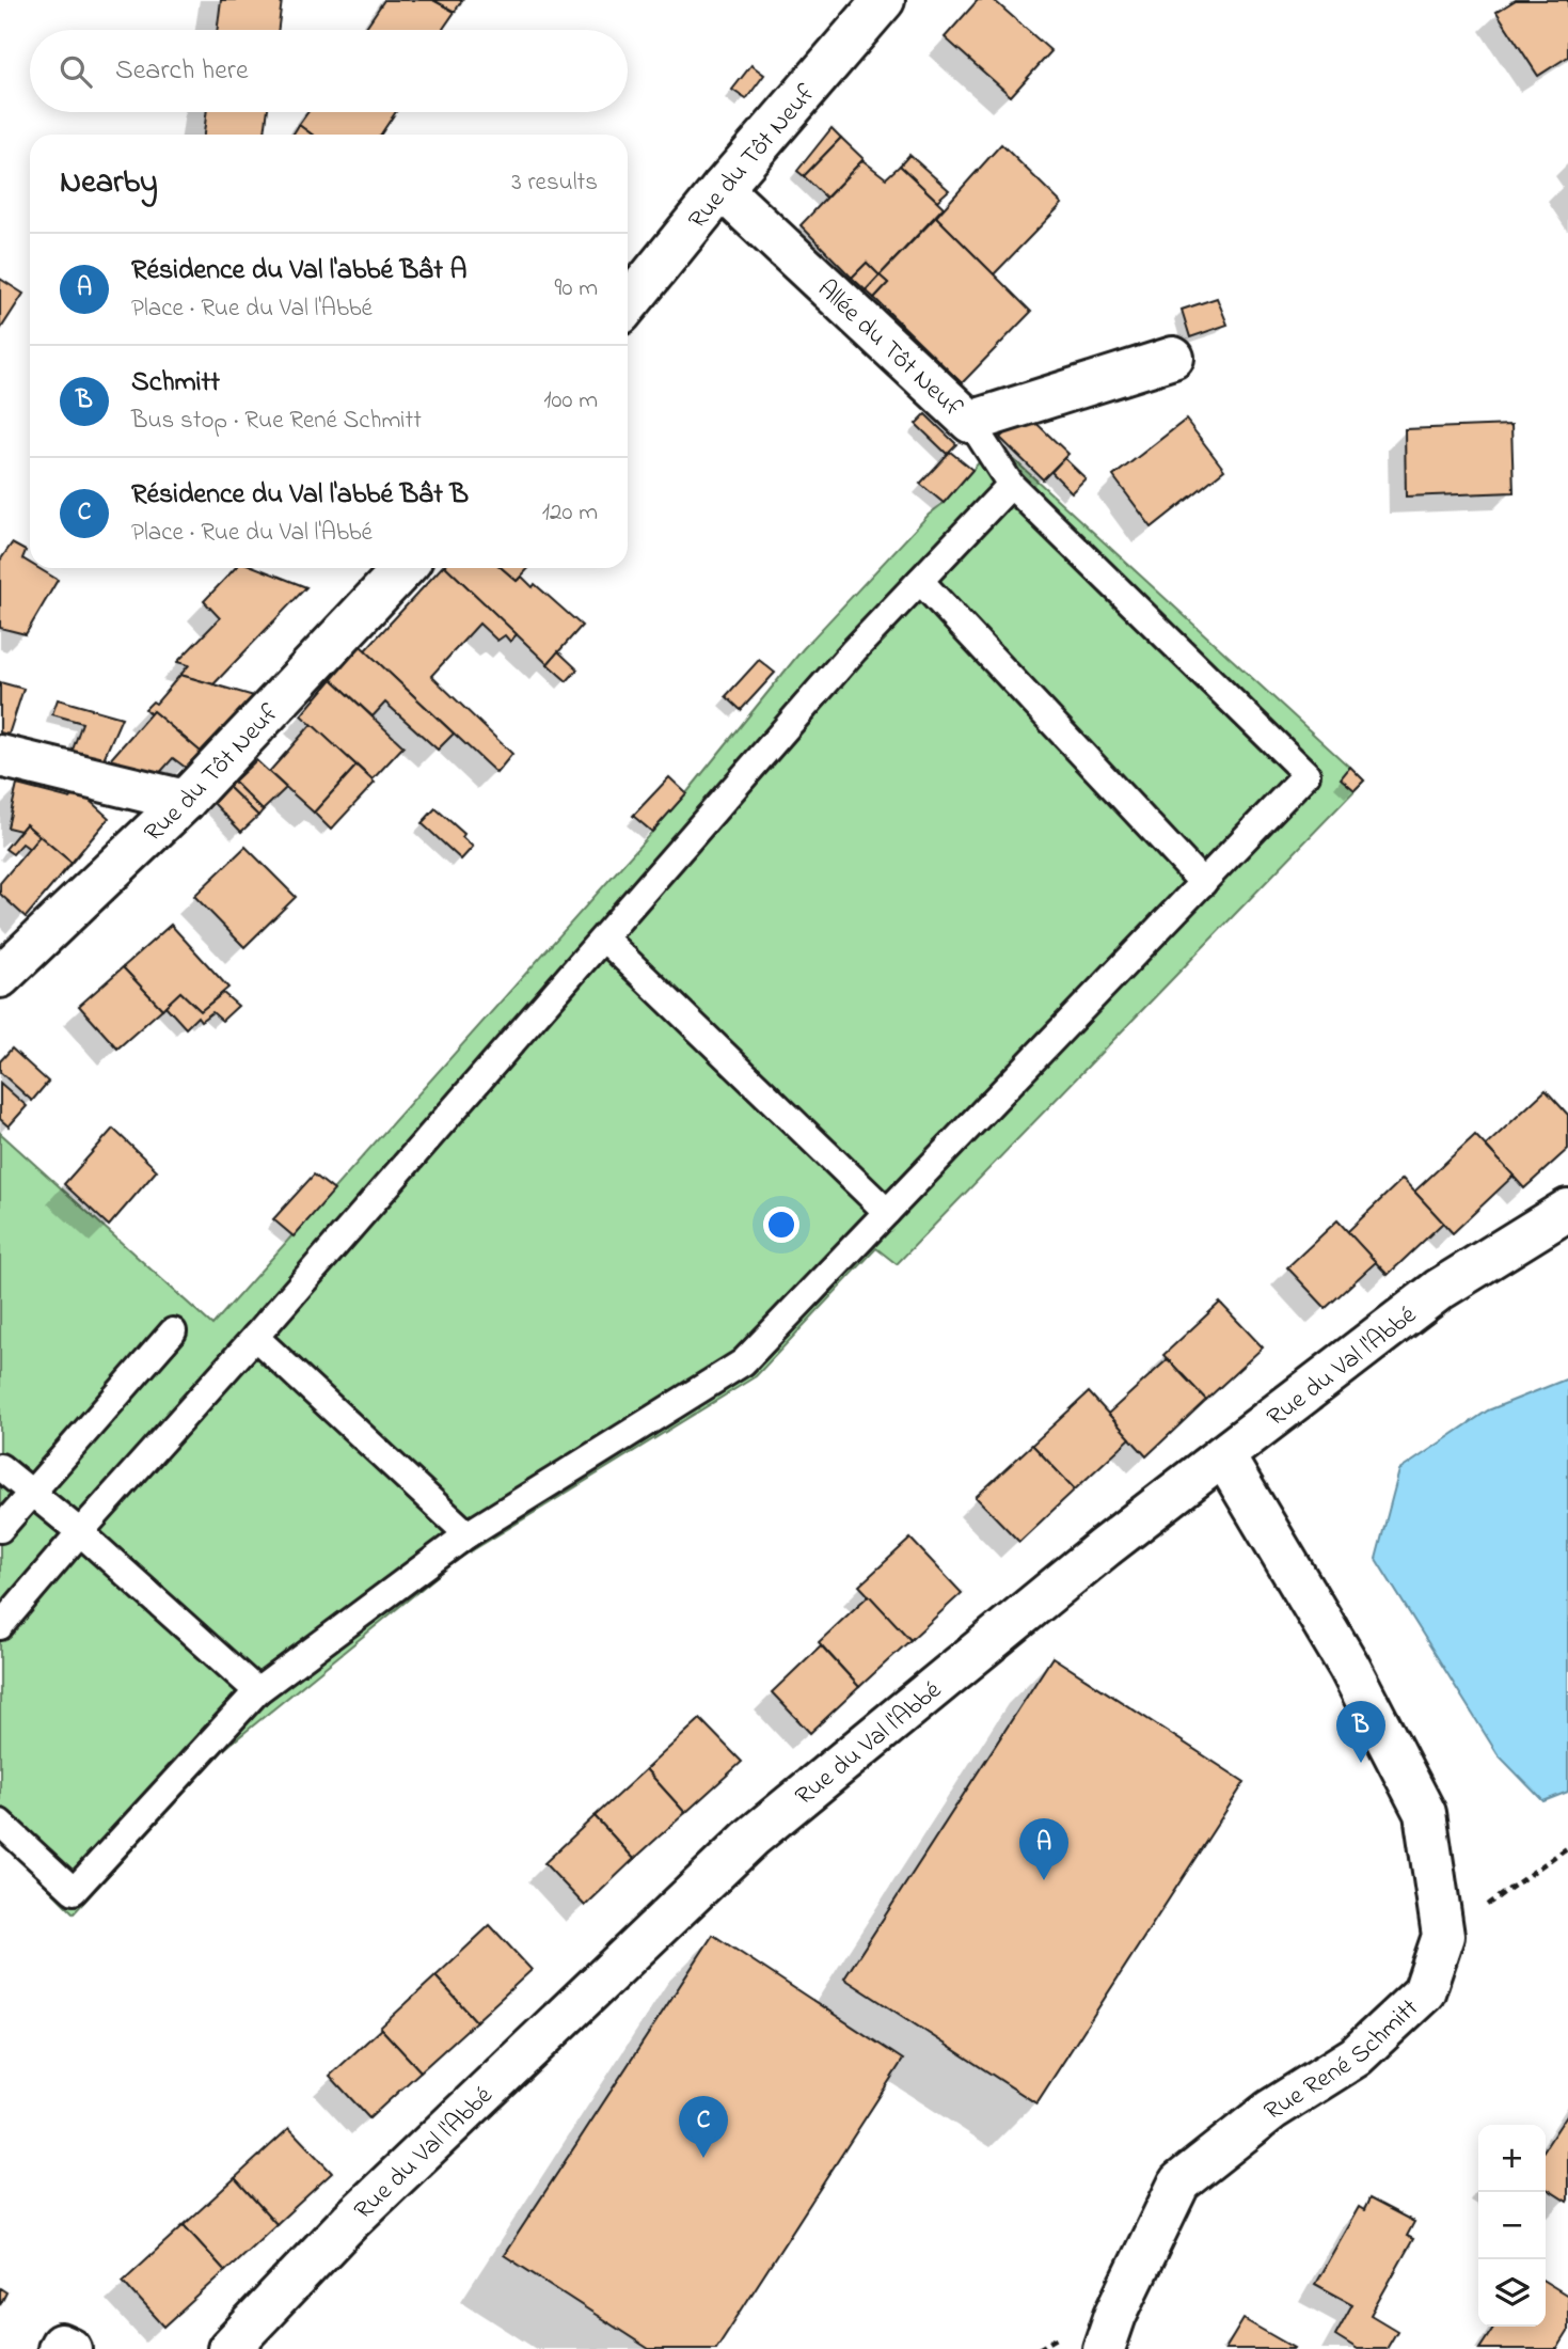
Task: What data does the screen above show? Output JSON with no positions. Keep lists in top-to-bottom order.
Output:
{
  "streets": {
    "street": [
      "Rue du Tôt Neuf",
      "Allée du Tôt Neuf",
      "Rue du Val l'Abbé",
      "Rue René Schmitt"
    ]
  },
  "crossings": [
    ["Rue du Tôt Neuf", "Allée du Tôt Neuf"],
    ["Rue du Val l'Abbé", "Rue René Schmitt"]
  ],
  "page": {
    "search": "Search here",
    "heading": ["Nearby", "3 results"],
    "list": [
      {
        "mark": "A",
        "name": "Résidence du Val l'abbé Bât A",
        "note": "Place · Rue du Val l'Abbé",
        "value": "90 m"
      },
      {
        "mark": "B",
        "name": "Schmitt",
        "note": "Bus stop · Rue René Schmitt",
        "value": "100 m"
      },
      {
        "mark": "C",
        "name": "Résidence du Val l'abbé Bât B",
        "note": "Place · Rue du Val l'Abbé",
        "value": "120 m"
      }
    ],
    "pins": ["B", "A", "C"],
    "map_buttons": ["+", "−"]
  }
}
